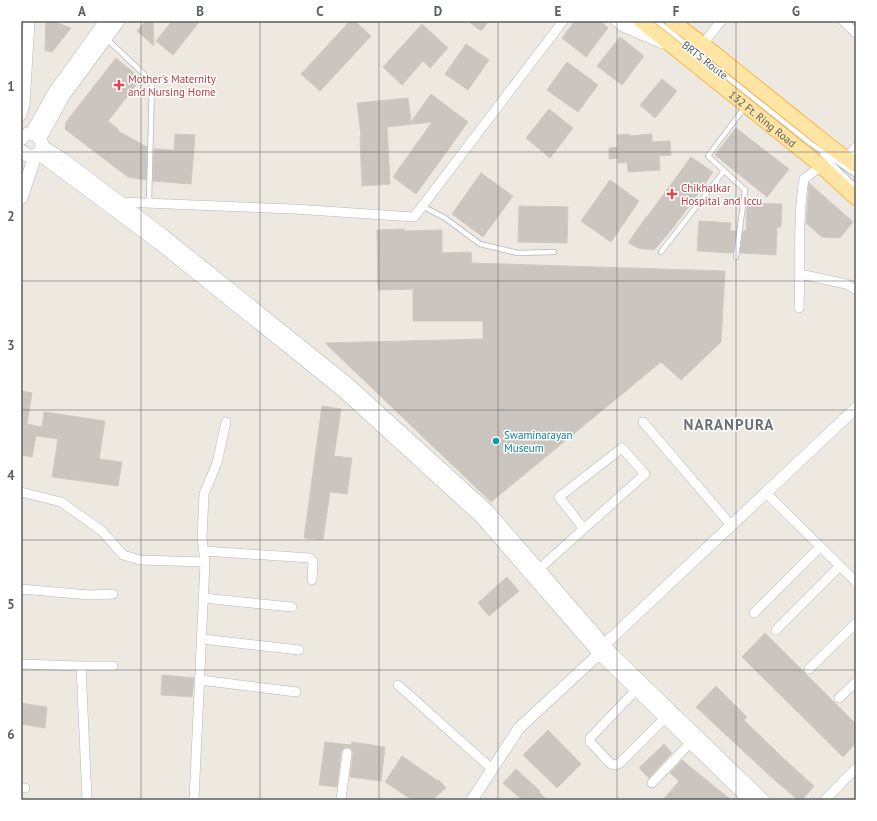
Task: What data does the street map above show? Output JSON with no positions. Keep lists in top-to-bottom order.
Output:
{
  "streets": {
    "main road": ["132 Ft. Ring Road"],
    "lane": ["BRTS Route"]
  },
  "crossings": [
    ["BRTS Route", "132 Ft. Ring Road"]
  ],
  "districts": ["NARANPURA"],
  "places": {
    "health": ["Mother's Maternity and Nursing Home", "Chikhalkar Hospital and Iccu"],
    "other": ["Swaminarayan Museum"]
  },
  "grid": {
    "columns": [
      "A",
      "B",
      "C",
      "D",
      "E",
      "F",
      "G"
    ],
    "rows": [
      "1",
      "2",
      "3",
      "4",
      "5",
      "6"
    ]
  }
}
